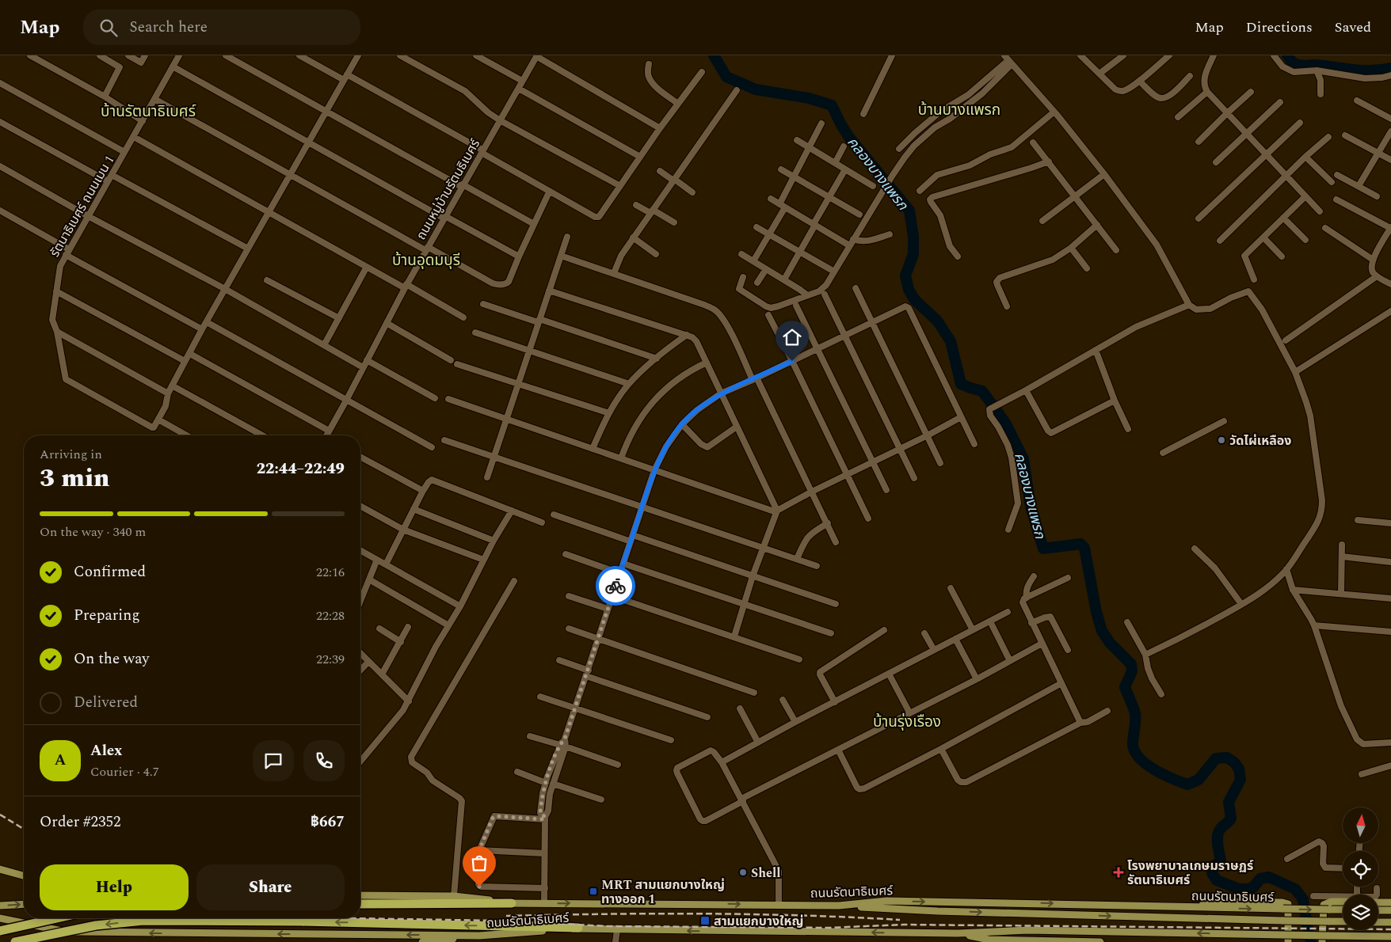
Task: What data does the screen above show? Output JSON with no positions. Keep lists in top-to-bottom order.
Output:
{
  "streets": {
    "main road": ["ถนนรัตนาธิเบศร์"],
    "street": ["ถนนหมู่บ้านรัตนธิเบศร์", "รัตนาธิเบศร์ ถนนเมน 1"]
  },
  "districts": [
    "บ้านบางแพรก",
    "บ้านรัตนาธิเบศร์",
    "บ้านอุดมบุรี",
    "บ้านรุ่งเรือง"
  ],
  "water": ["คลองบางแพรก"],
  "places": {
    "other": ["วัดไผ่เหลือง", "Shell"],
    "health": ["โรงพยาบาลเกษมราษฏร์ รัตนาธิเบศร์"],
    "transit": ["MRT สามแยกบางใหญ่ ทางออก 1", "สามแยกบางใหญ่"]
  },
  "north": "top",
  "page": {
    "header": "Map",
    "search": "Search here",
    "nav": ["Map", "Directions", "Saved"],
    "heading": ["3 min", "Arriving in", "22:44–22:49"],
    "panel": [
      "Alex",
      "Courier · 4.7",
      "Order #2352",
      "฿667"
    ],
    "bar": "On the way · 340 m",
    "list": [
      ["Confirmed", "22:16"],
      ["Preparing", "22:28"],
      ["On the way", "22:39"],
      "Delivered"
    ],
    "round": "A",
    "buttons": ["Help", "Share"]
  }
}
